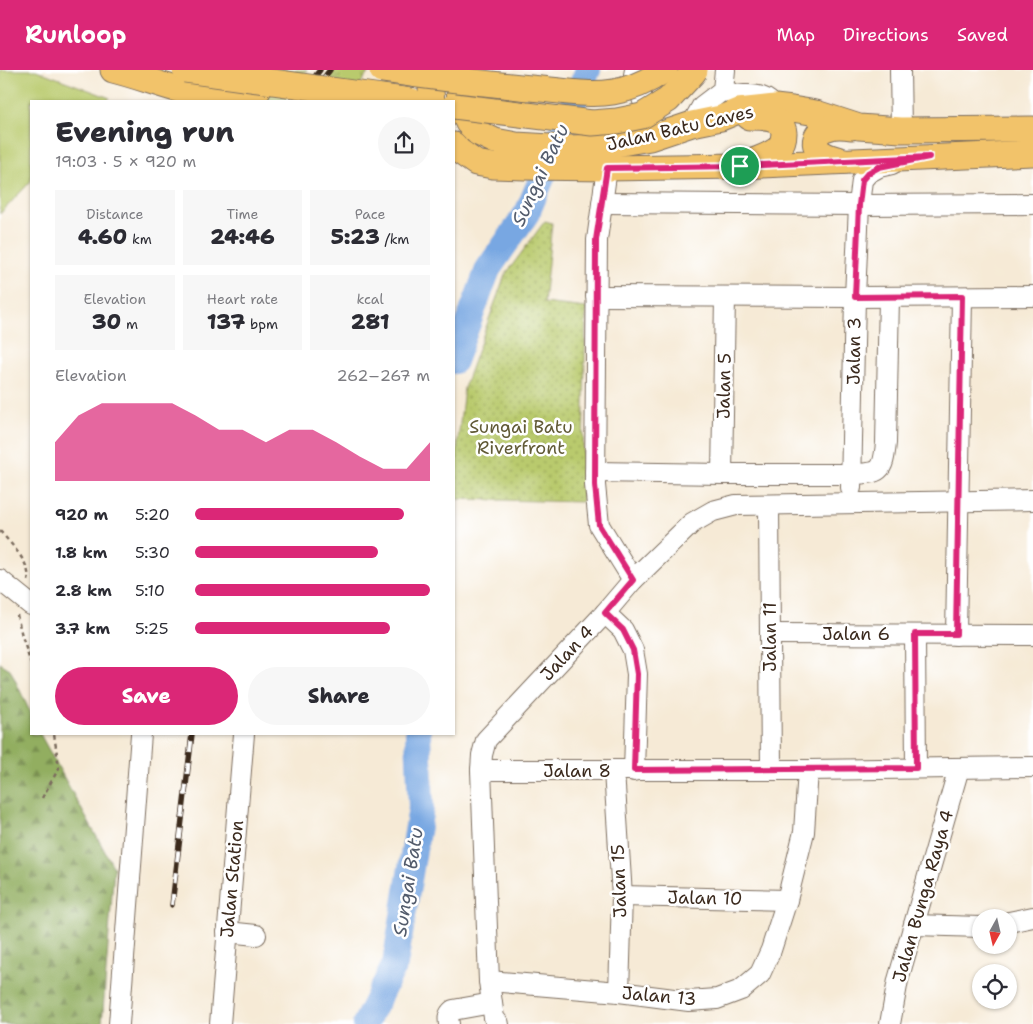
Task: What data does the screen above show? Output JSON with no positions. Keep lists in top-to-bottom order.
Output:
{
  "streets": {
    "main road": ["Jalan Batu Caves"],
    "street": [
      "Jalan 3",
      "Jalan 5",
      "Jalan 6",
      "Jalan 11",
      "Jalan 4",
      "Jalan 8",
      "Jalan Station",
      "Jalan 15",
      "Jalan Bunga Raya 4",
      "Jalan 10",
      "Jalan 13"
    ]
  },
  "crossings": [
    ["Jalan Batu Caves", "Jalan 3"],
    ["Jalan 3", "Jalan 4"],
    ["Jalan 6", "Jalan 11"],
    ["Jalan 11", "Jalan 4"],
    ["Jalan 11", "Jalan 8"],
    ["Jalan 4", "Jalan 8"],
    ["Jalan 4", "Jalan 13"],
    ["Jalan 8", "Jalan 15"],
    ["Jalan 8", "Jalan Bunga Raya 4"],
    ["Jalan 8", "Jalan 13"],
    ["Jalan 15", "Jalan 10"],
    ["Jalan 15", "Jalan 13"],
    ["Jalan 10", "Jalan 13"]
  ],
  "water": ["Sungai Batu"],
  "parks": ["Sungai Batu Riverfront"],
  "north": "bottom",
  "page": {
    "header": "Runloop",
    "nav": ["Map", "Directions", "Saved"],
    "heading": ["Evening run", "19:03 · 5 × 920 m"],
    "stats": [
      ["Distance", "4.60 km"],
      ["Time", "24:46"],
      ["Pace", "5:23 /km"],
      ["Elevation", "30 m"],
      ["Heart rate", "137 bpm"],
      ["kcal", "281"]
    ],
    "chart": ["Elevation", "262–267 m"],
    "list": [
      {
        "name": "920 m",
        "note": "5:20"
      },
      {
        "name": "1.8 km",
        "note": "5:30"
      },
      {
        "name": "2.8 km",
        "note": "5:10"
      },
      {
        "name": "3.7 km",
        "note": "5:25"
      }
    ],
    "buttons": ["Save", "Share"]
  }
}
